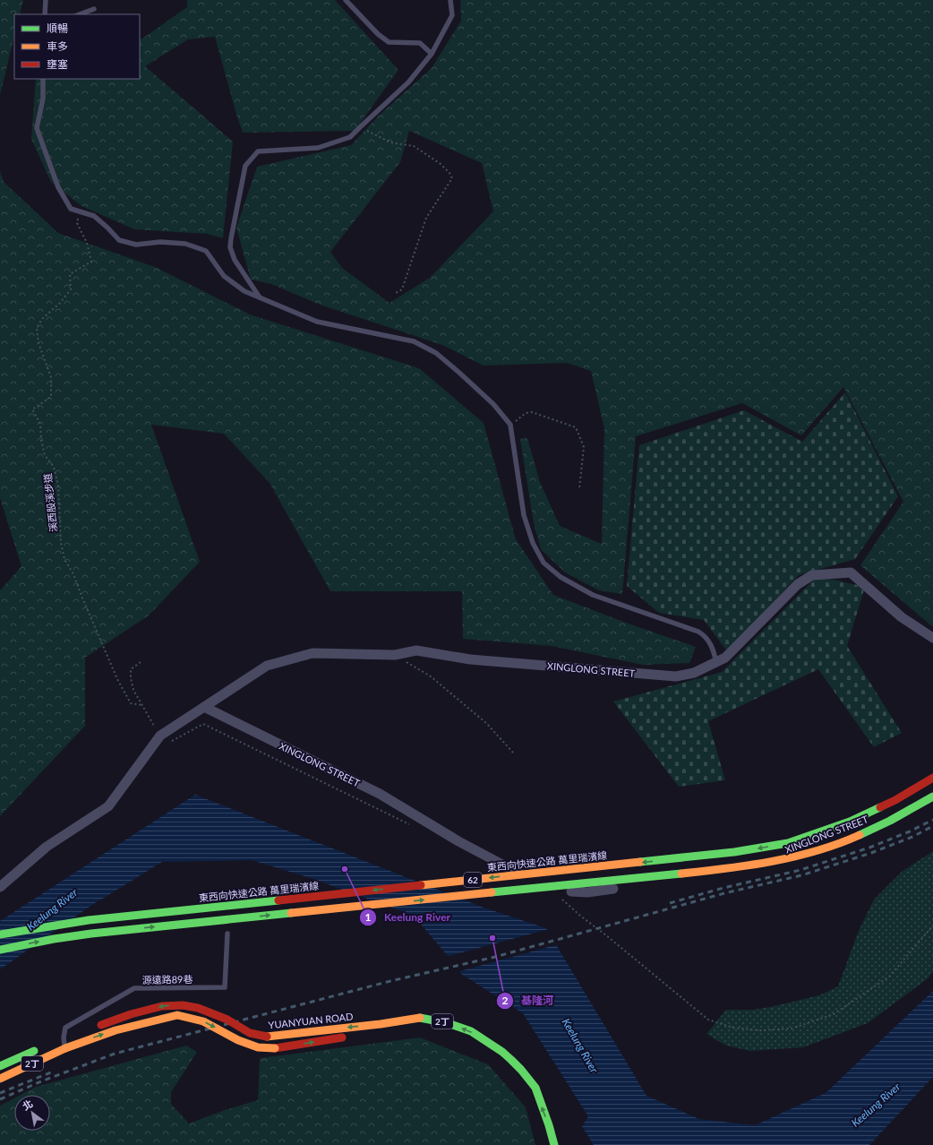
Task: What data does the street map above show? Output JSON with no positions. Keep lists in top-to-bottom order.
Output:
{
  "streets": {
    "main road": [
      "東西向快速公路 萬里瑞濱線",
      "62",
      "YUANYUAN ROAD",
      "2丁"
    ],
    "street": ["XINGLONG STREET"],
    "lane": ["源遠路89巷"],
    "path": ["溪西股溪步道"]
  },
  "water": ["Keelung River"],
  "places": ["Keelung River", "基隆河"],
  "legend": ["順暢", "車多", "壅塞"],
  "north": "top left"
}
